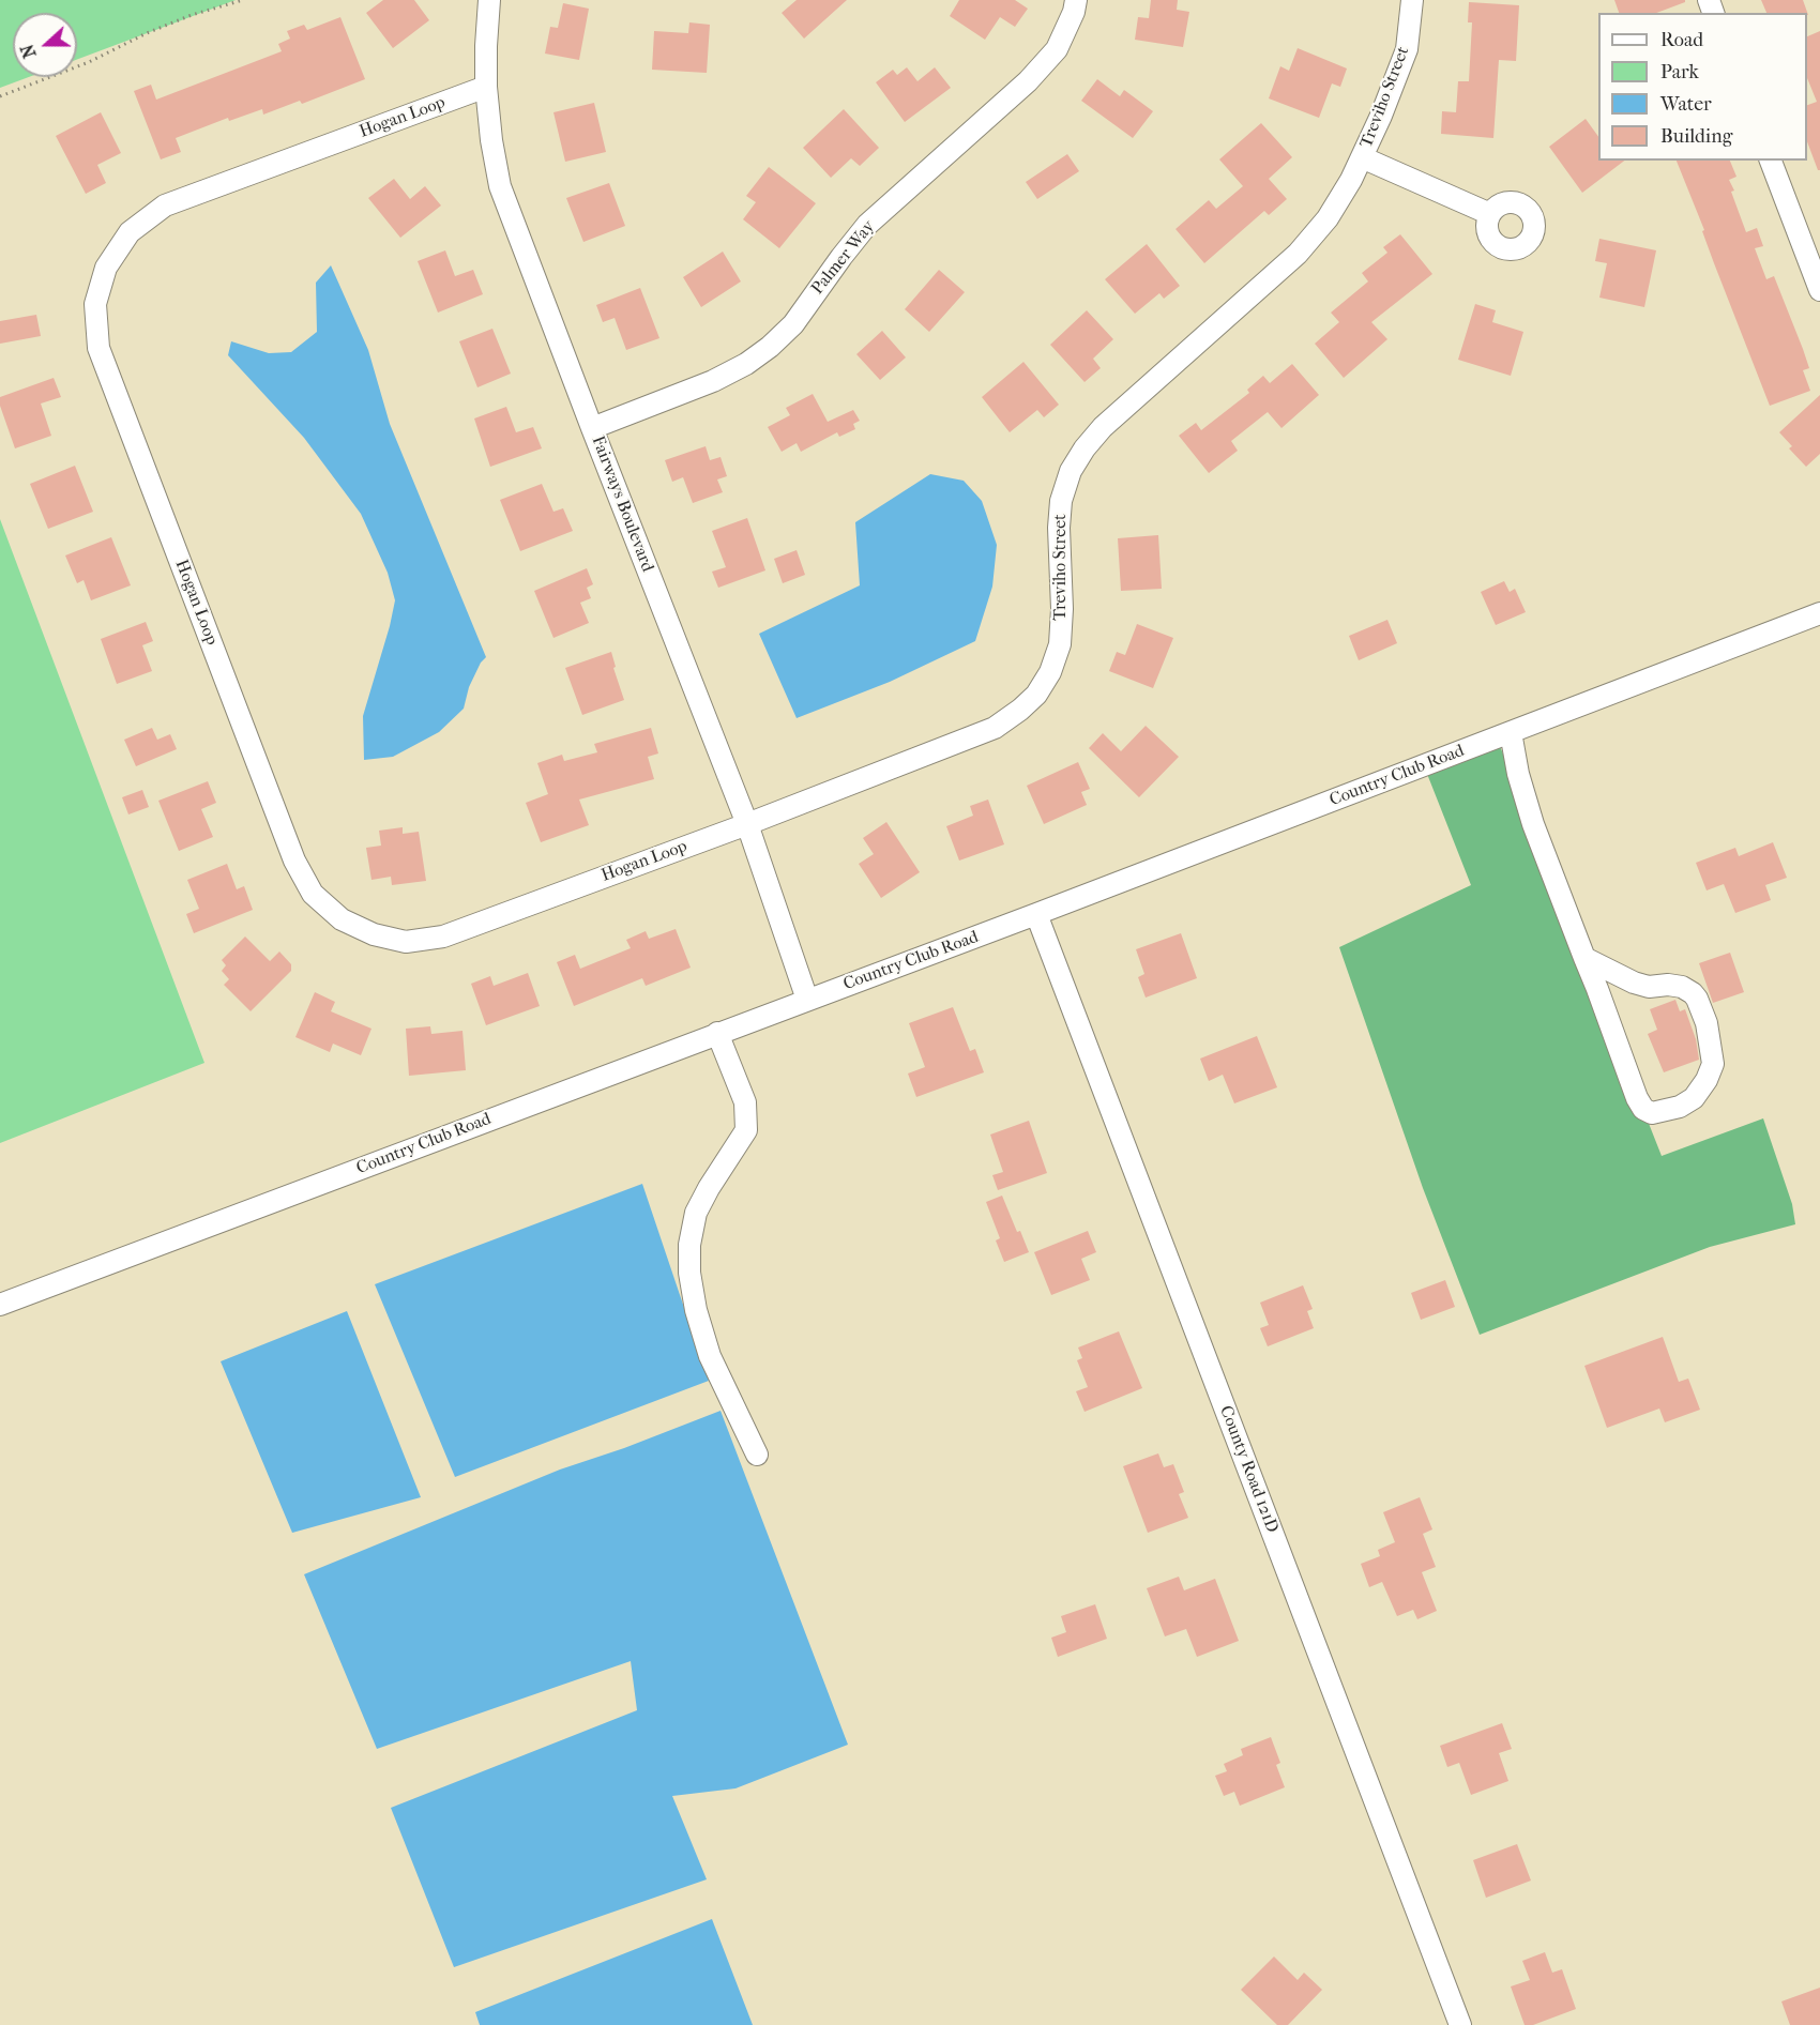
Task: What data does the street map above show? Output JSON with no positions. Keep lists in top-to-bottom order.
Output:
{
  "streets": {
    "street": [
      "Treviho Street",
      "Hogan Loop",
      "Palmer Way",
      "Fairways Boulevard",
      "Country Club Road",
      "County Road 121D"
    ]
  },
  "crossings": [
    ["Treviho Street", "Hogan Loop"],
    ["Treviho Street", "Fairways Boulevard"],
    ["Hogan Loop", "Fairways Boulevard"],
    ["Palmer Way", "Fairways Boulevard"],
    ["Fairways Boulevard", "Country Club Road"],
    ["Country Club Road", "County Road 121D"]
  ],
  "legend": [
    "Road",
    "Park",
    "Water",
    "Building"
  ],
  "north": "left"
}
